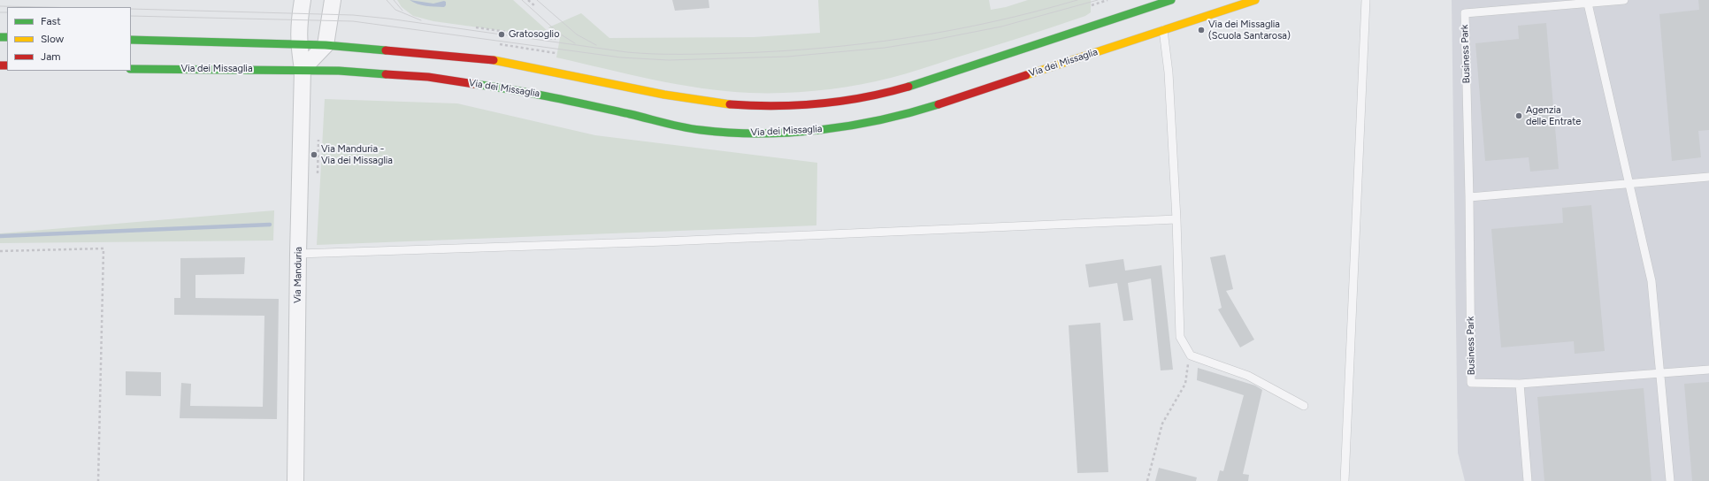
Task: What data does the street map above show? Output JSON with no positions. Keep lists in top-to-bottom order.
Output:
{
  "streets": {
    "main road": ["Via dei Missaglia"],
    "street": ["Via Manduria"],
    "lane": ["Business Park"]
  },
  "crossings": [
    ["Via dei Missaglia", "Via Manduria"]
  ],
  "places": [
    "Via dei Missaglia (Scuola Santarosa)",
    "Gratosoglio",
    "Agenzia delle Entrate",
    "Via Manduria - Via dei Missaglia"
  ],
  "legend": ["Fast", "Slow", "Jam"]
}
